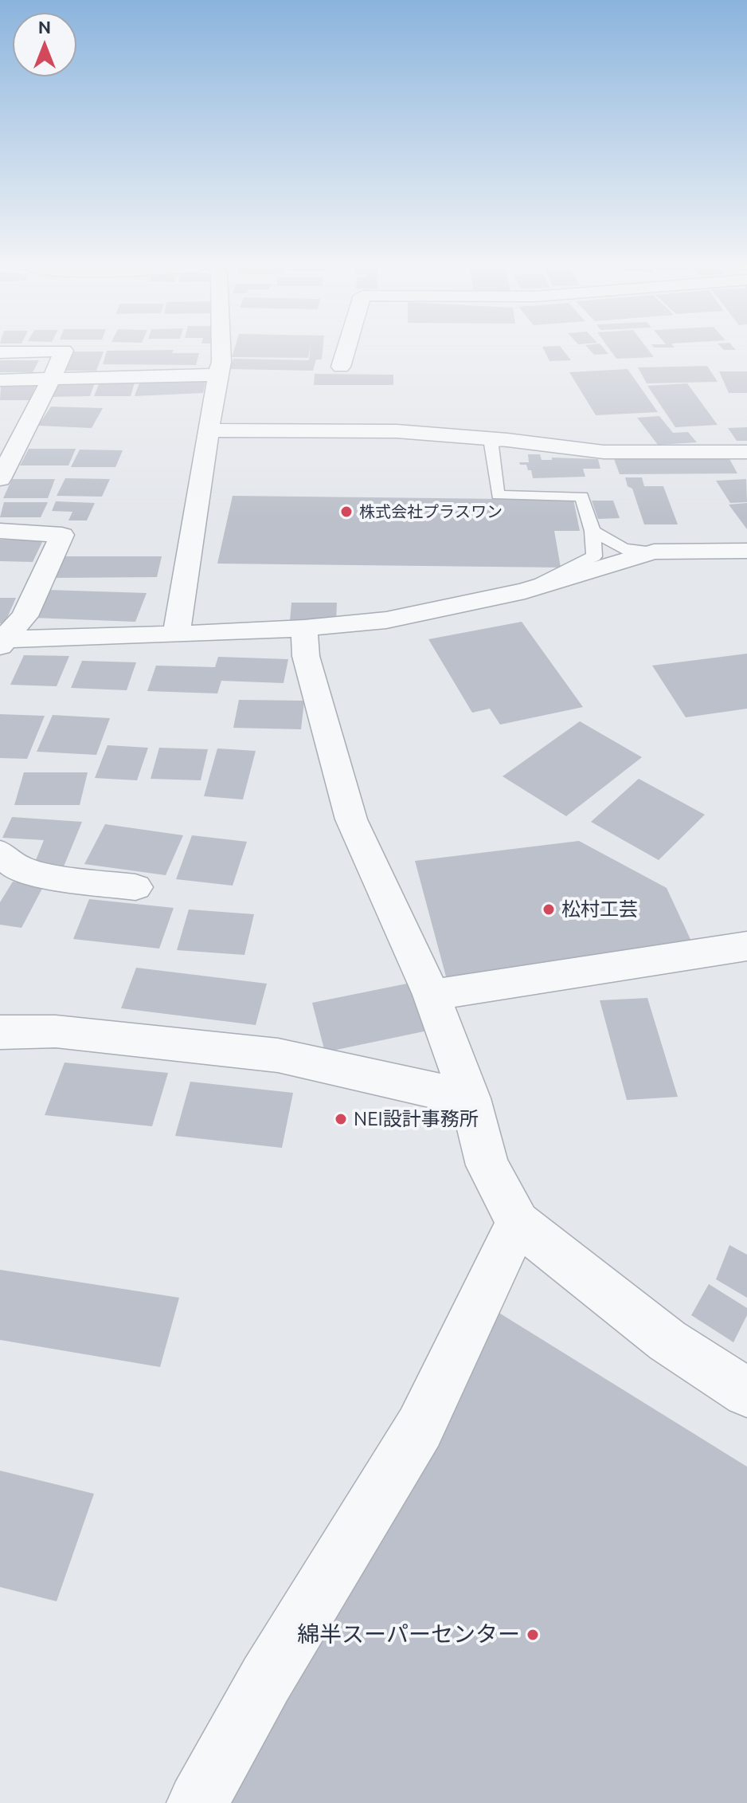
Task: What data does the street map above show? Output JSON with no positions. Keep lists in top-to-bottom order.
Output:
{
  "places": [
    "株式会社プラスワン",
    "松村工芸",
    "NEI設計事務所",
    "綿半スーパーセンター"
  ],
  "north": "top"
}
